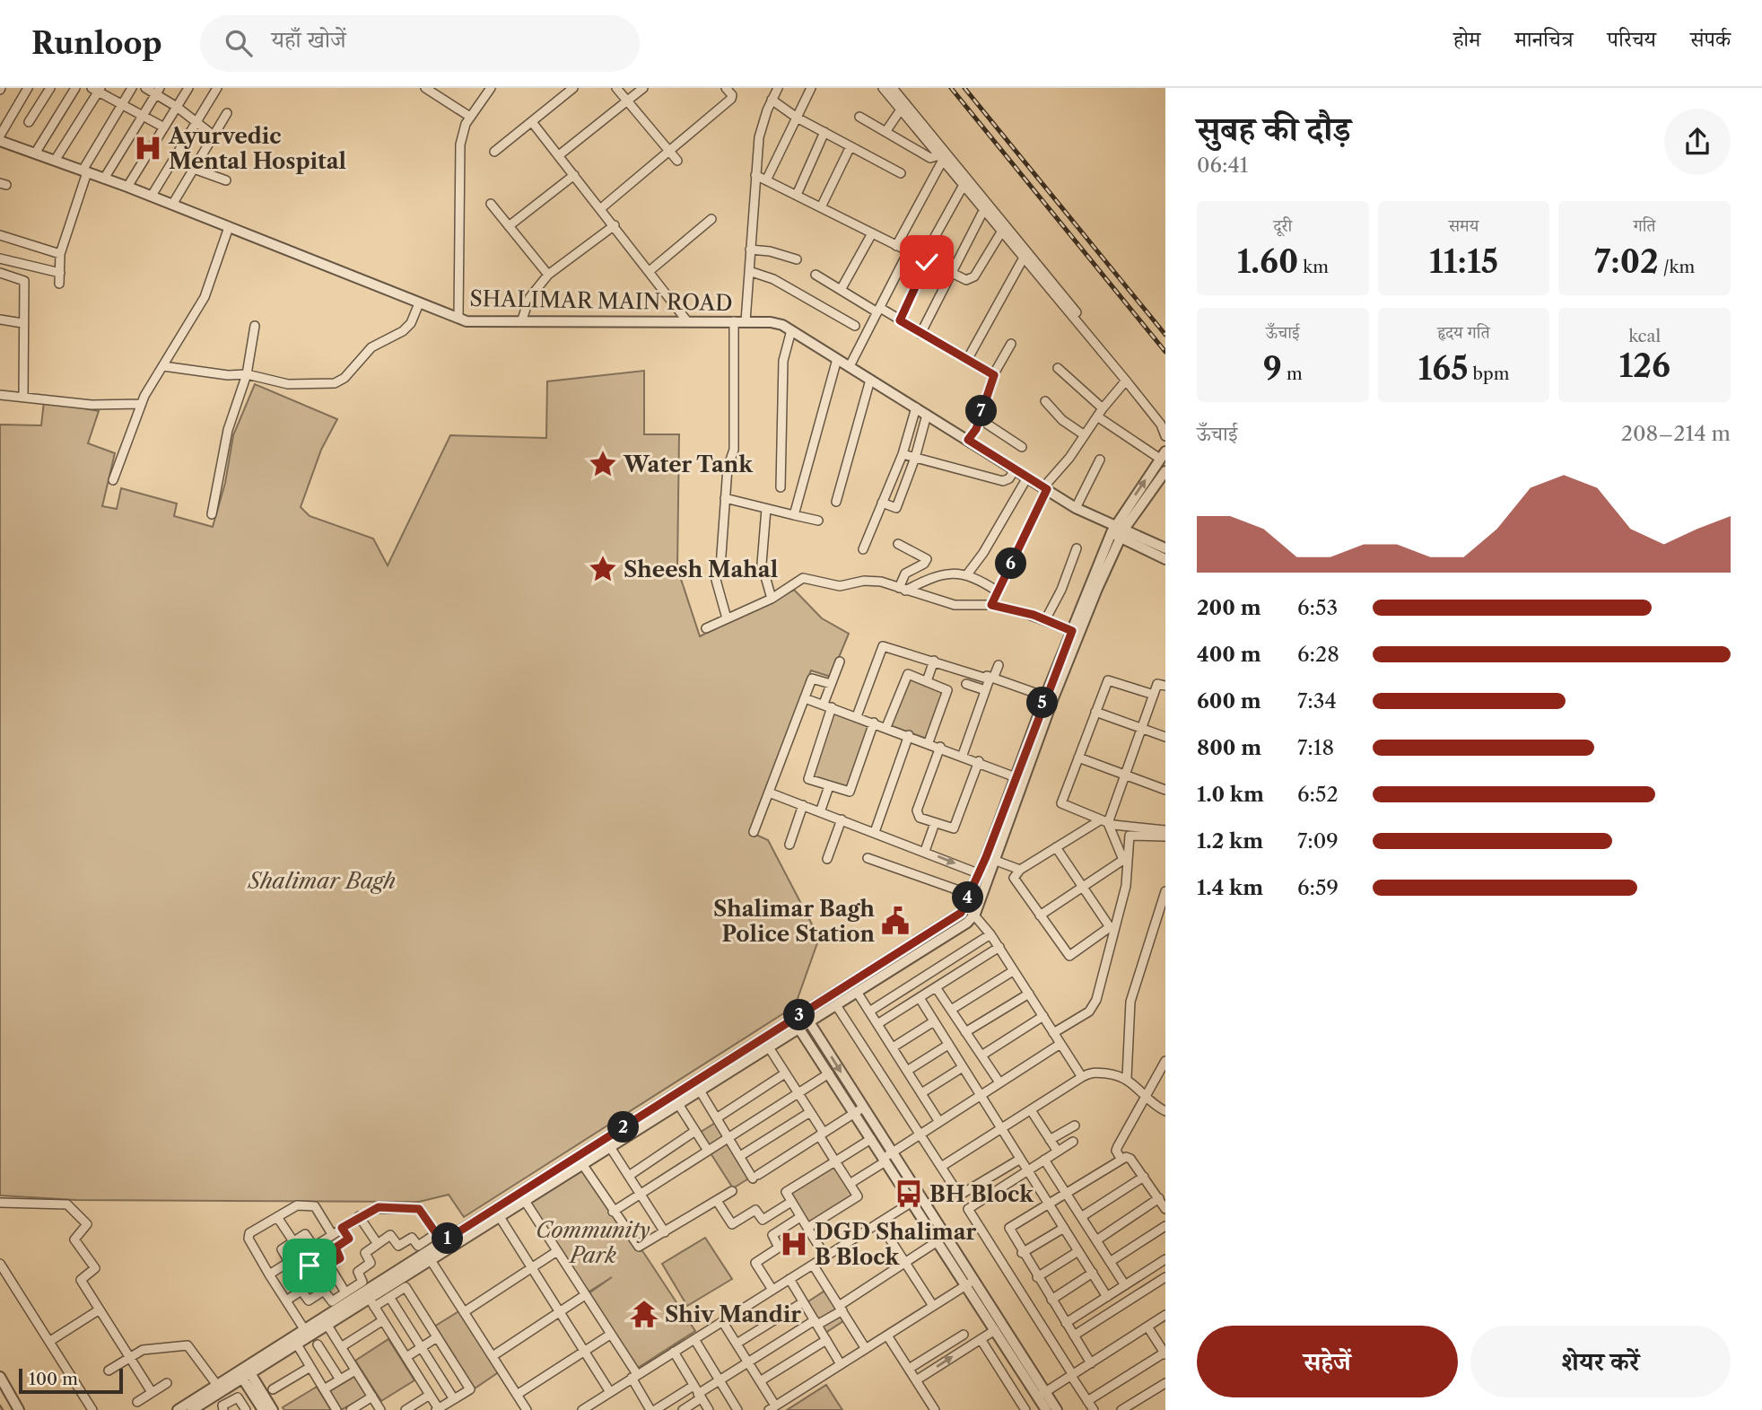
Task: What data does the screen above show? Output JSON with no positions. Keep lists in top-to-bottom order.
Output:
{
  "streets": {
    "street": ["SHALIMAR MAIN ROAD"]
  },
  "parks": ["Shalimar Bagh", "Community Park"],
  "places": {
    "hospital": ["Ayurvedic Mental Hospital", "DGD Shalimar B Block"],
    "place": ["Water Tank", "Sheesh Mahal"],
    "public building": ["Shalimar Bagh Police Station"],
    "bus stop": ["BH Block"],
    "temple": ["Shiv Mandir"]
  },
  "scale_bar": "100 m",
  "page": {
    "header": "Runloop",
    "search": "यहाँ खोजें",
    "nav": [
      "होम",
      "मानचित्र",
      "परिचय",
      "संपर्क"
    ],
    "heading": ["सुबह की दौड़", "06:41"],
    "stats": [
      ["दूरी", "1.60 km"],
      ["समय", "11:15"],
      ["गति", "7:02 /km"],
      ["ऊँचाई", "9 m"],
      ["हृदय गति", "165 bpm"],
      ["kcal", "126"]
    ],
    "pins": [
      "7",
      "6",
      "5",
      "4",
      "3",
      "2",
      "1"
    ],
    "chart": ["ऊँचाई", "208–214 m"],
    "list": [
      {
        "name": "200 m",
        "note": "6:53"
      },
      {
        "name": "400 m",
        "note": "6:28"
      },
      {
        "name": "600 m",
        "note": "7:34"
      },
      {
        "name": "800 m",
        "note": "7:18"
      },
      {
        "name": "1.0 km",
        "note": "6:52"
      },
      {
        "name": "1.2 km",
        "note": "7:09"
      },
      {
        "name": "1.4 km",
        "note": "6:59"
      }
    ],
    "buttons": ["सहेजें", "शेयर करें"],
    "scale": "100 m"
  }
}
